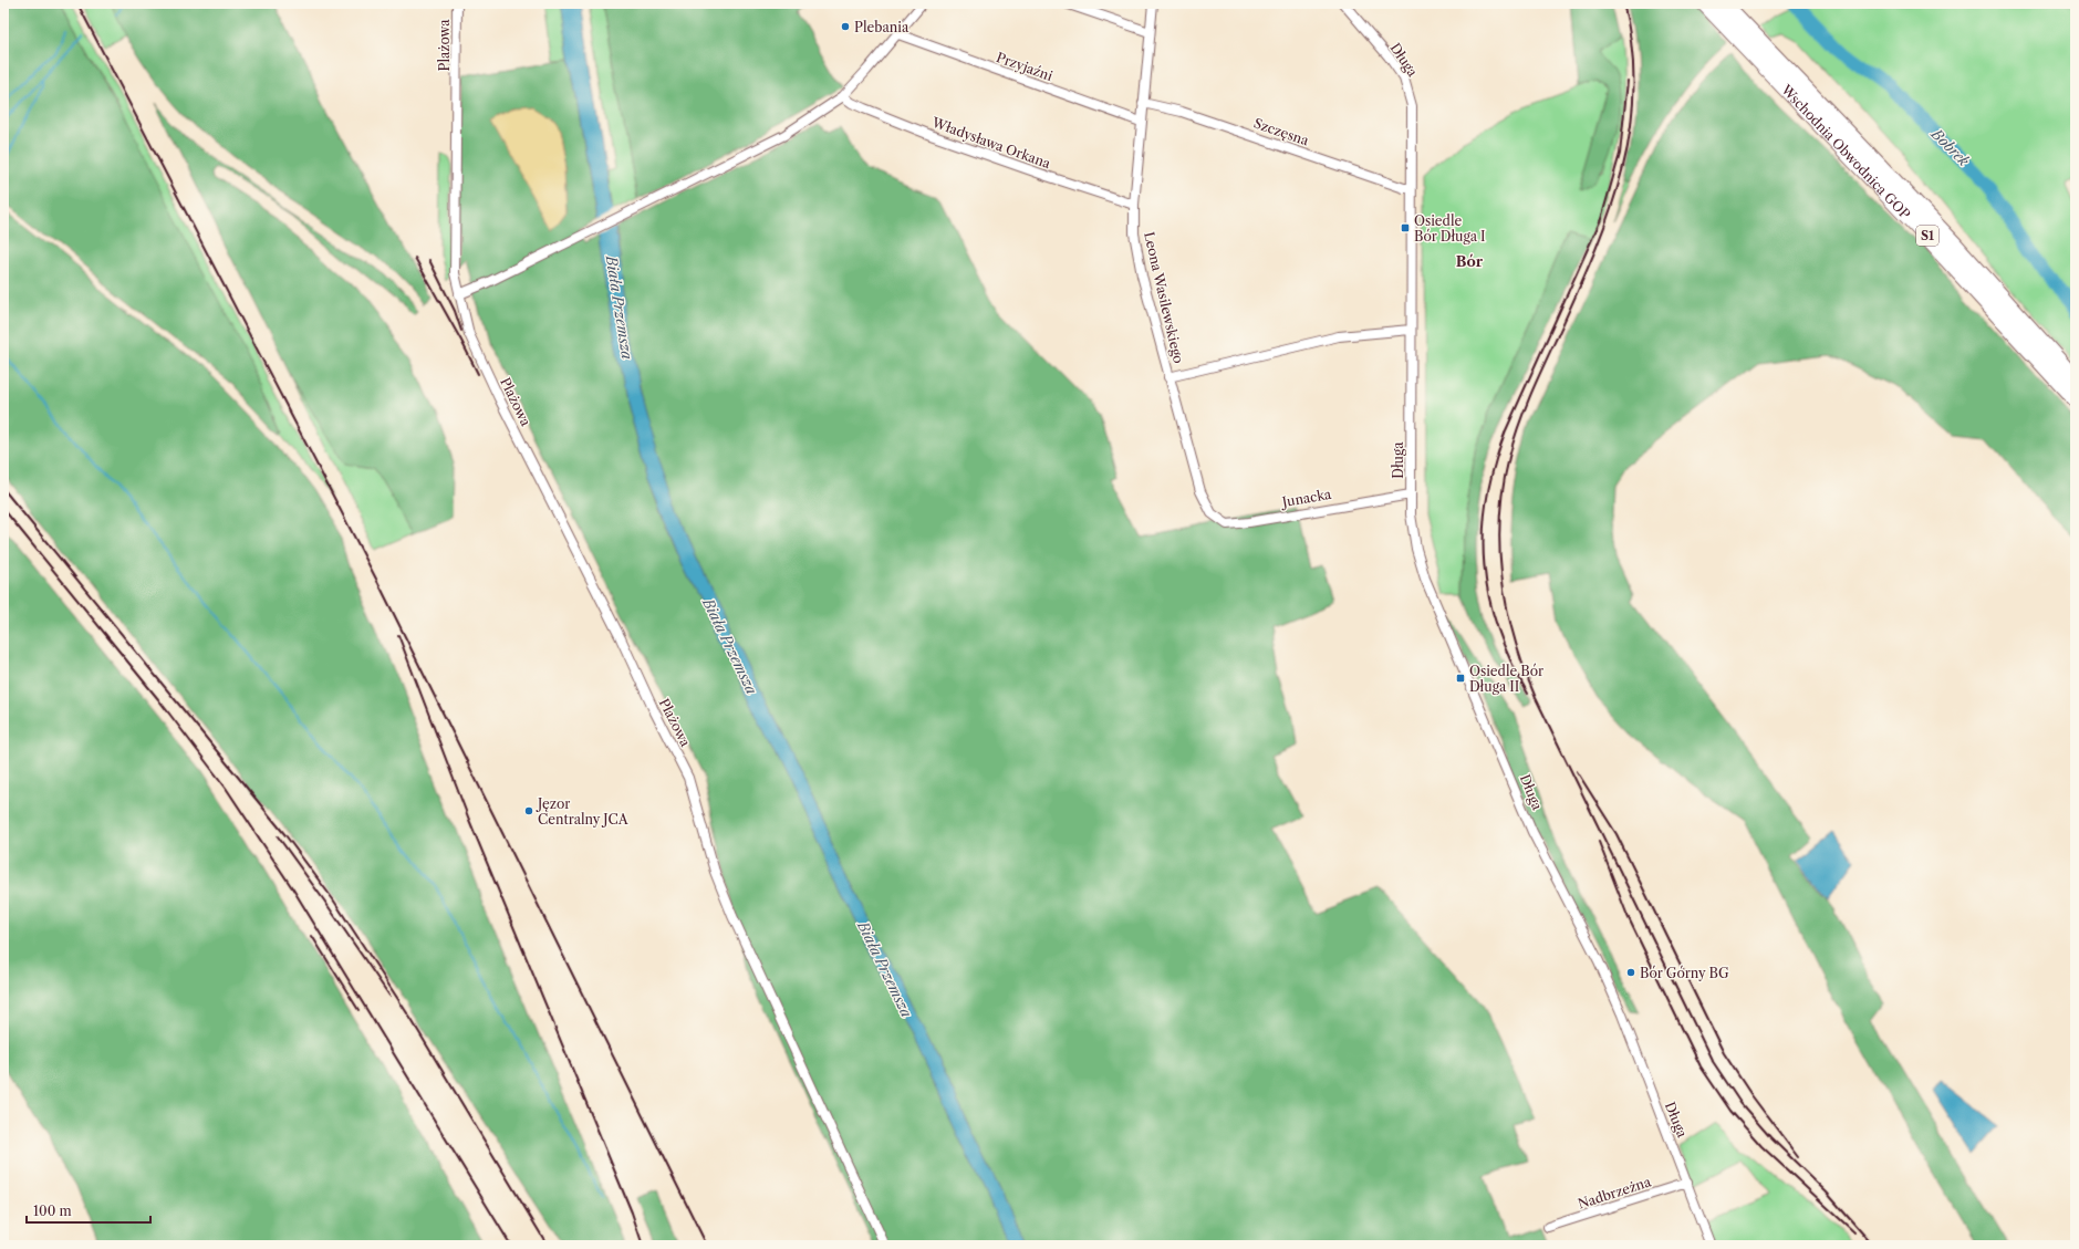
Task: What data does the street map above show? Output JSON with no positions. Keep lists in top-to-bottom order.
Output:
{
  "streets": {
    "highway": ["Wschodnia Obwodnica GOP", "S1"],
    "street": [
      "Plażowa",
      "Długa",
      "Przyjaźni",
      "Szczęsna",
      "Władysława Orkana",
      "Leona Wasilewskiego",
      "Junacka",
      "Nadbrzeżna"
    ]
  },
  "crossings": [
    ["Długa", "Szczęsna"],
    ["Długa", "Junacka"],
    ["Długa", "Nadbrzeżna"],
    ["Przyjaźni", "Leona Wasilewskiego"],
    ["Szczęsna", "Leona Wasilewskiego"],
    ["Władysława Orkana", "Leona Wasilewskiego"],
    ["Leona Wasilewskiego", "Junacka"]
  ],
  "districts": ["Bór"],
  "water": ["Bobrek", "Biała Przemsza"],
  "places": {
    "other": ["Plebania", "Jęzor Centralny JCA", "Bór Górny BG"],
    "transit": ["Osiedle Bór Długa I", "Osiedle Bór Długa II"]
  },
  "scale_bar": "100 m"
}
